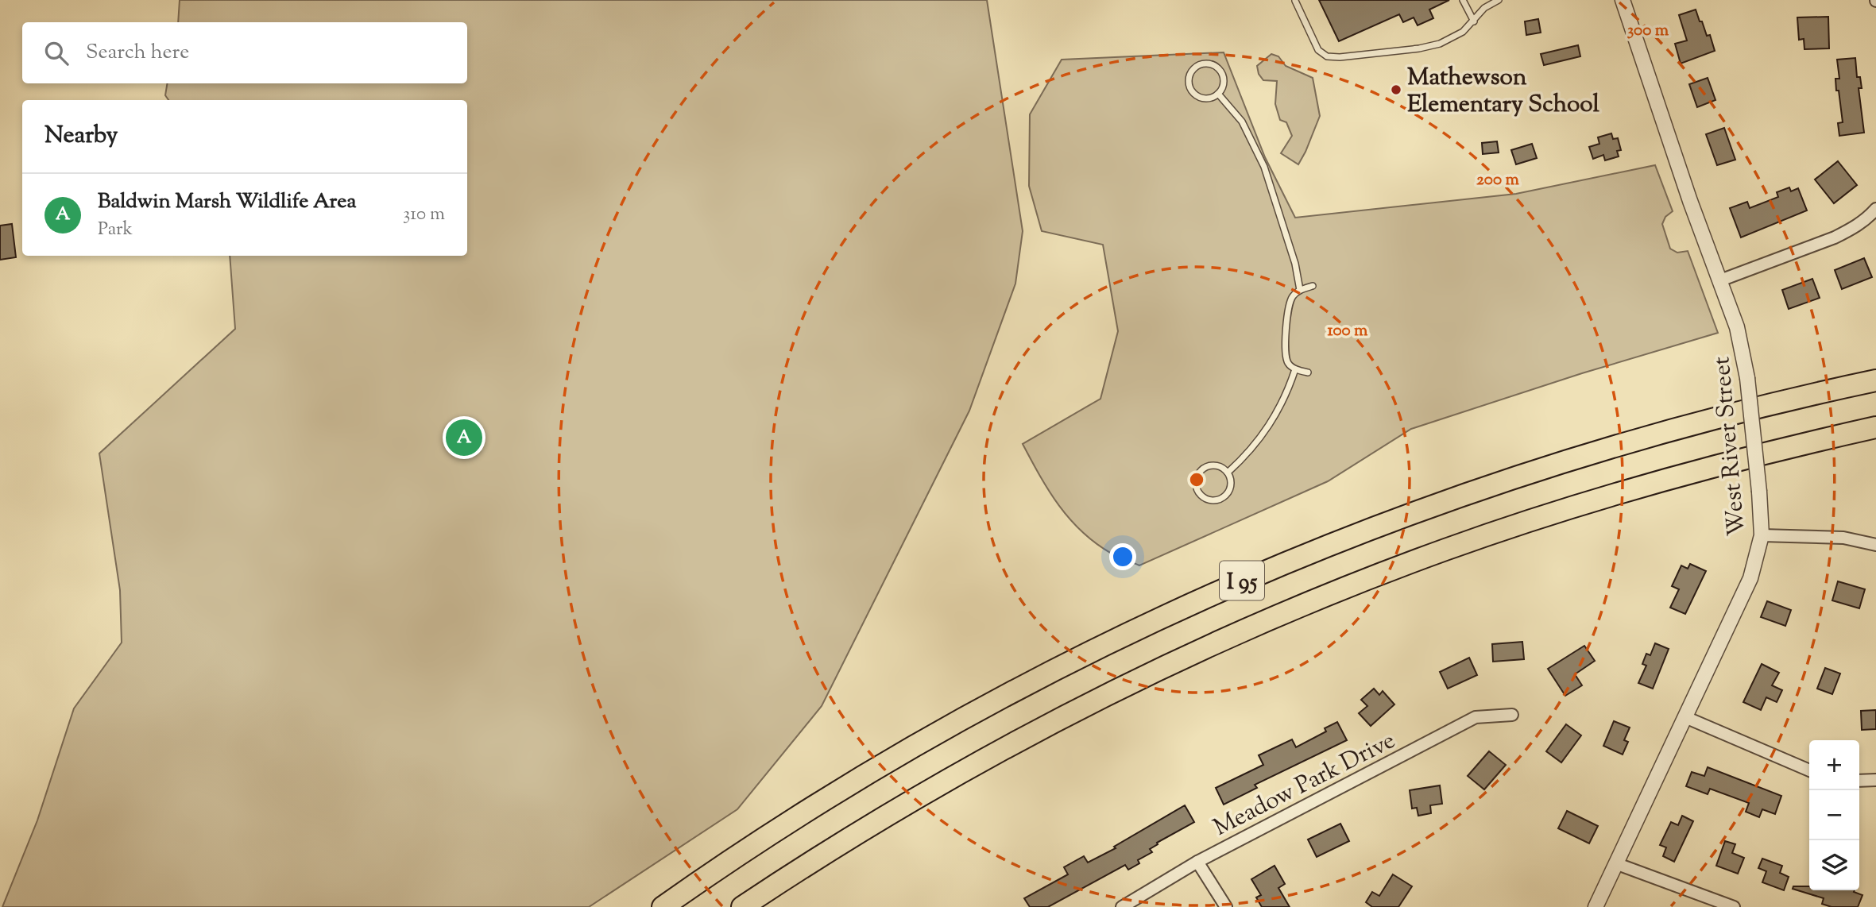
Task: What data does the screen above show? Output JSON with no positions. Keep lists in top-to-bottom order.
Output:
{
  "streets": {
    "highway": ["I 95"],
    "street": ["West River Street", "Meadow Park Drive"]
  },
  "places": ["Mathewson Elementary School"],
  "page": {
    "search": "Search here",
    "heading": "Nearby",
    "list": [
      {
        "mark": "A",
        "name": "Baldwin Marsh Wildlife Area",
        "note": "Park",
        "value": "310 m"
      }
    ],
    "pins": "A",
    "map_buttons": ["+", "−"]
  },
  "rings": ["300 m", "200 m", "100 m"]
}
